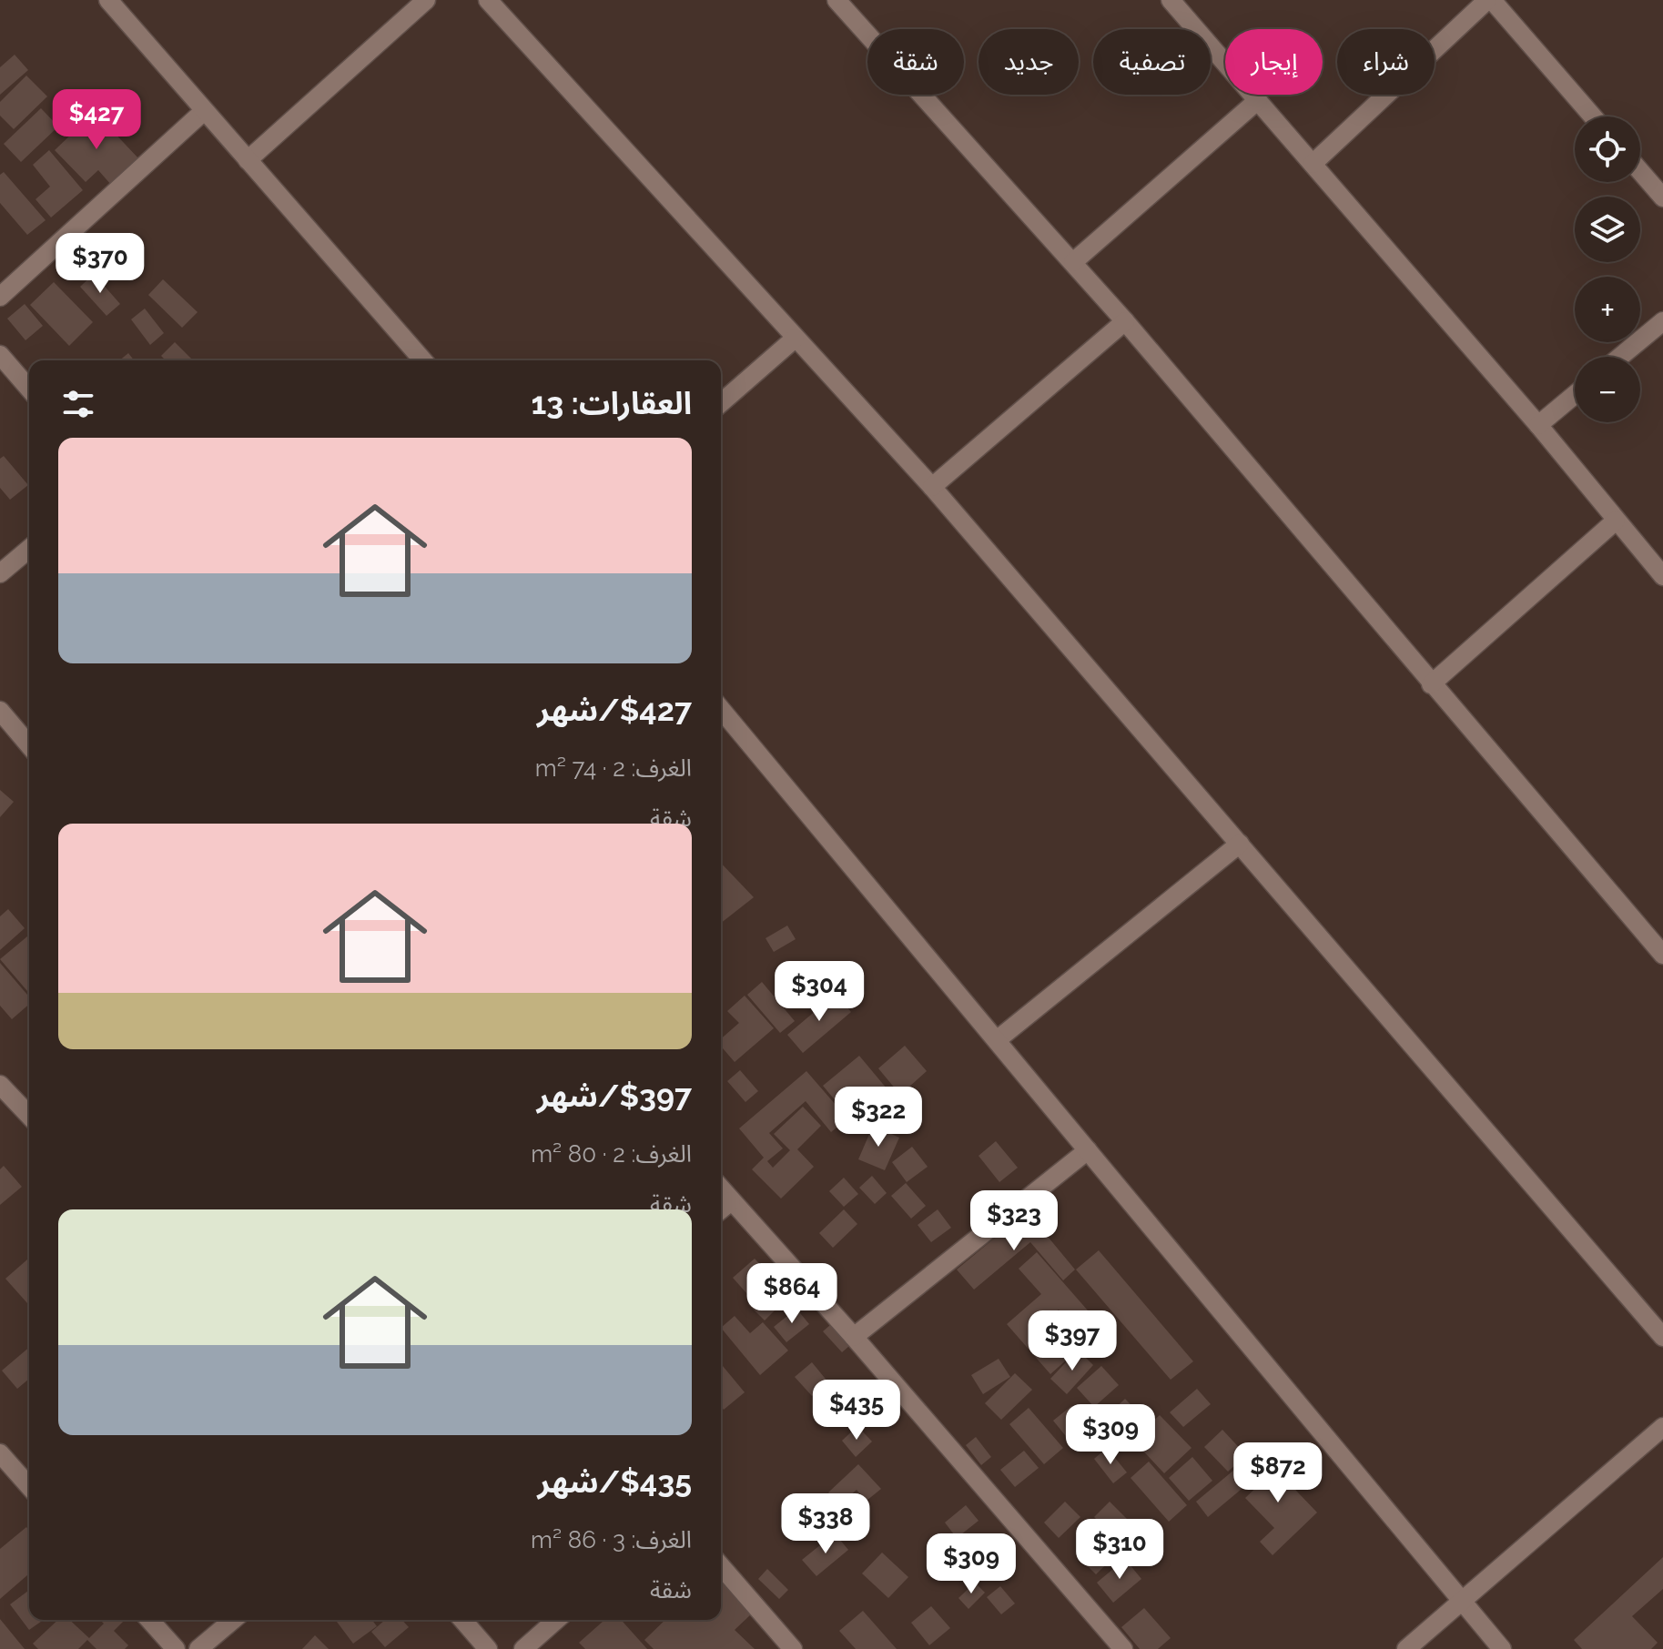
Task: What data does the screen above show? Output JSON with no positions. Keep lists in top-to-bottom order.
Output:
{
  "page": {
    "chip": [
      "شراء",
      "إيجار",
      "تصفية",
      "جديد",
      "شقة"
    ],
    "price": [
      "$427",
      "$370",
      "$304",
      "$322",
      "$323",
      "$864",
      "$397",
      "$435",
      "$309",
      "$872",
      "$338",
      "$310",
      "$309"
    ],
    "map_buttons": ["+", "−"],
    "heading": "العقارات: 13",
    "list": [
      {
        "name": "$427/شهر",
        "note": "الغرف: 2 · 74 m² · شقة"
      },
      {
        "name": "$397/شهر",
        "note": "الغرف: 2 · 80 m² · شقة"
      },
      {
        "name": "$435/شهر",
        "note": "الغرف: 3 · 86 m² · شقة"
      }
    ]
  }
}
